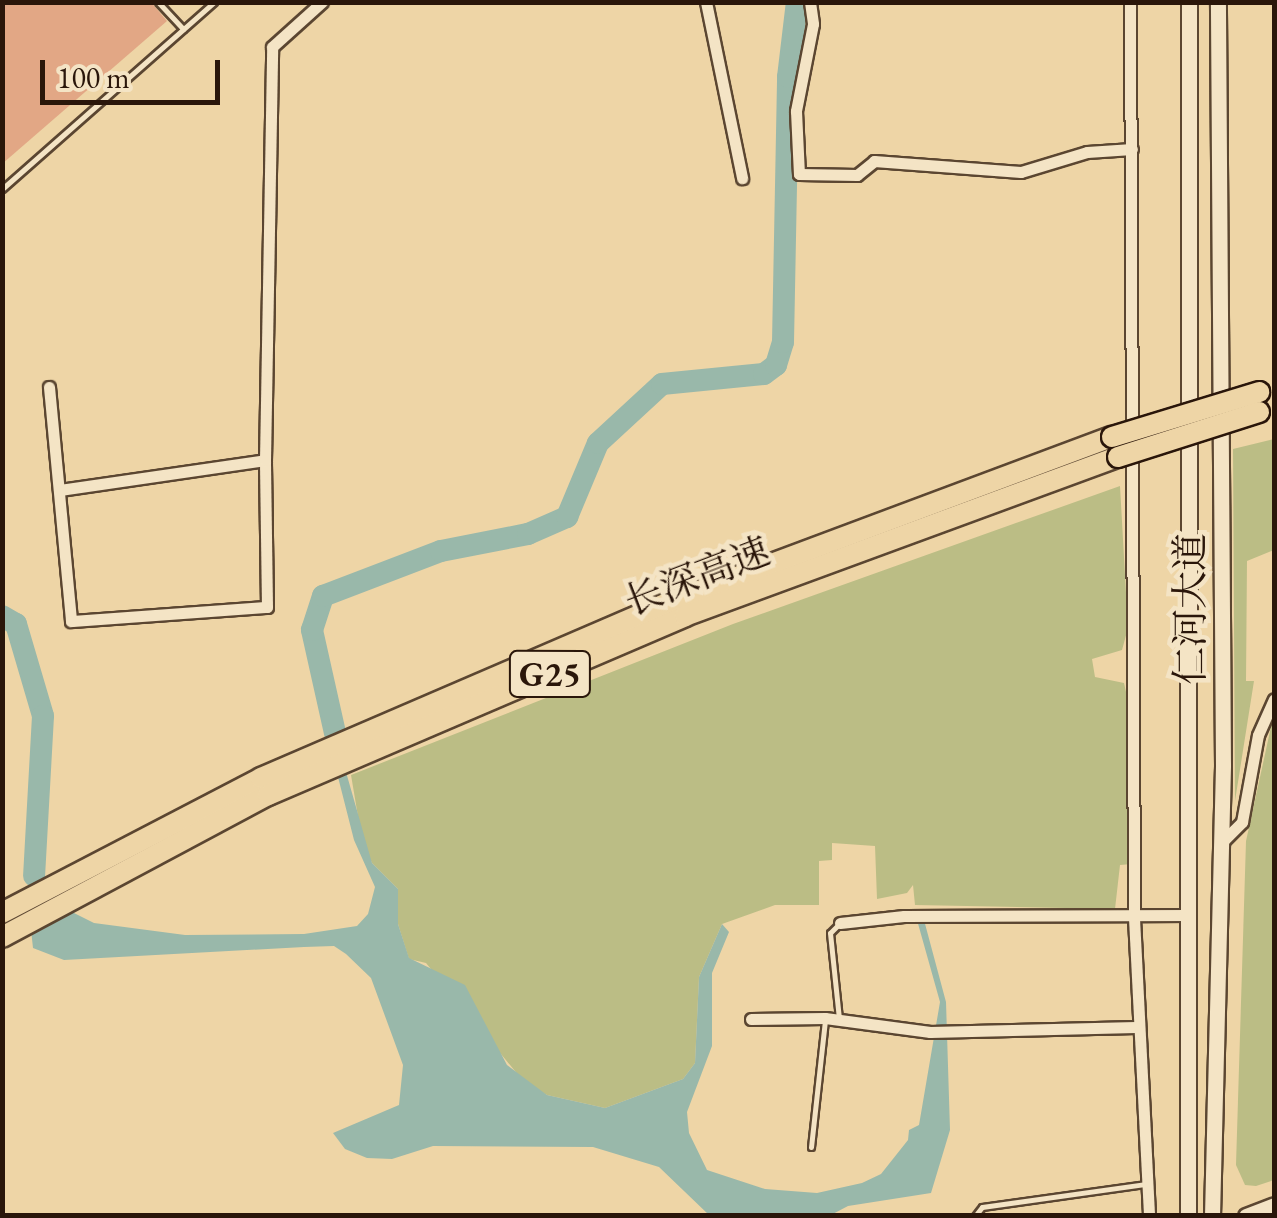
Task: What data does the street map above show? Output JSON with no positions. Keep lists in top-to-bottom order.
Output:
{
  "streets": {
    "highway": ["长深高速", "G25"],
    "main road": ["仁河大道"]
  },
  "scale_bar": "100 m"
}
